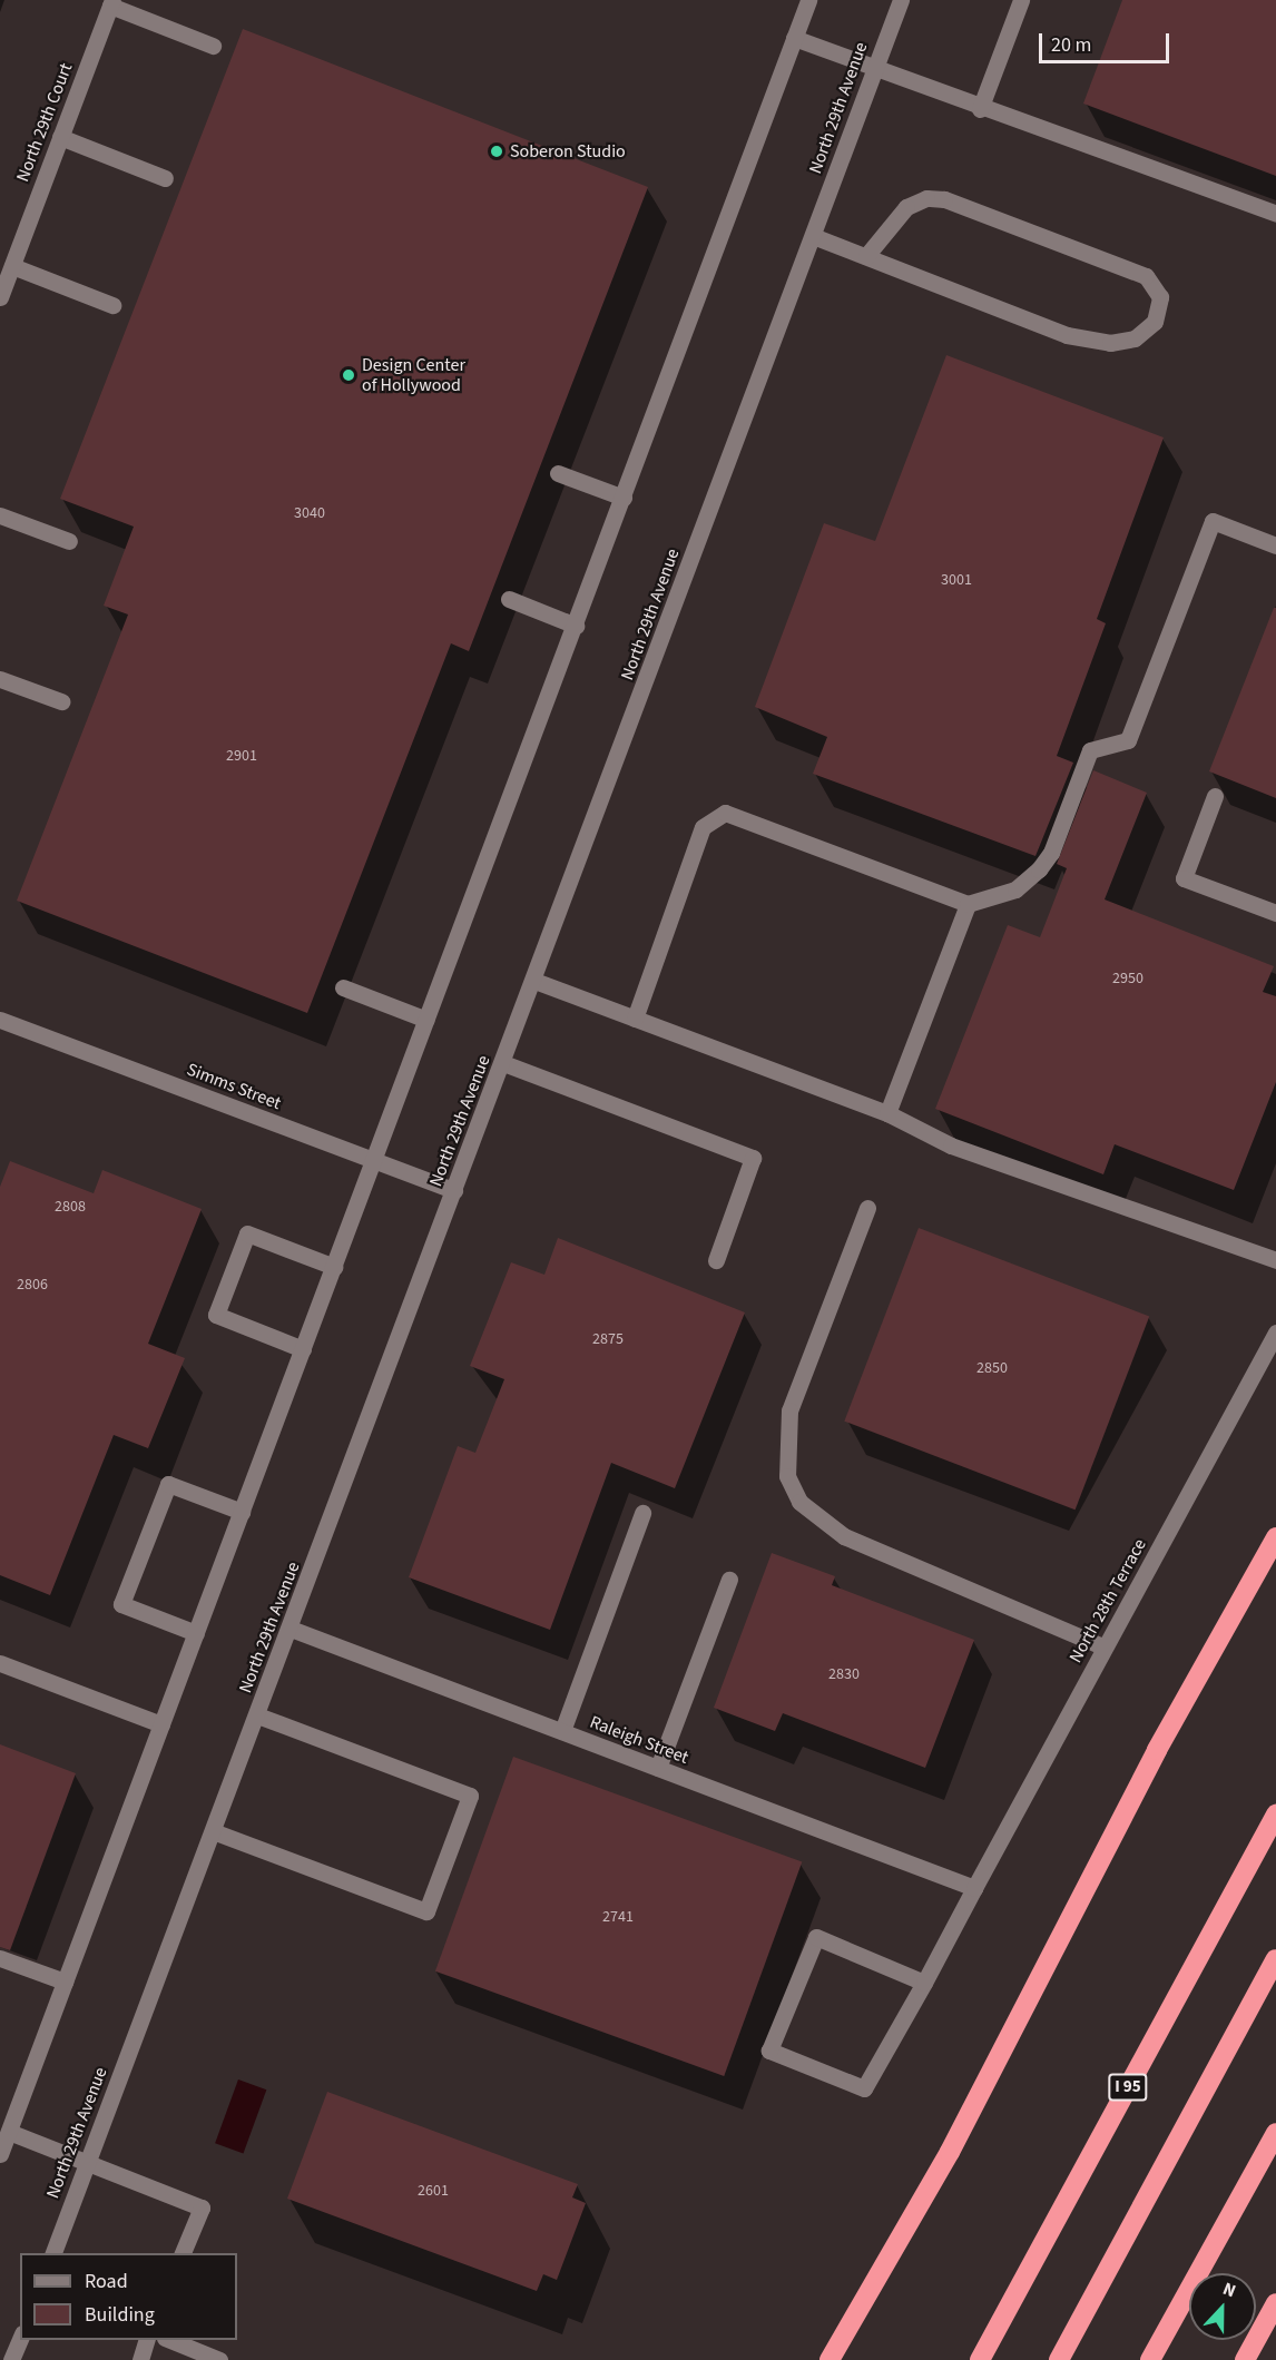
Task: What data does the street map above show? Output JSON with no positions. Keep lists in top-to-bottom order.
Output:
{
  "streets": {
    "highway": ["I 95"],
    "street": [
      "North 29th Avenue",
      "North 29th Court",
      "Simms Street",
      "North 28th Terrace",
      "Raleigh Street"
    ]
  },
  "crossings": [
    ["North 29th Avenue", "Simms Street"],
    ["North 29th Avenue", "Raleigh Street"],
    ["North 28th Terrace", "Raleigh Street"]
  ],
  "places": ["Soberon Studio", "Design Center of Hollywood"],
  "house_numbers": [
    "3040",
    "3001",
    "2901",
    "2950",
    "2808",
    "2806",
    "2875",
    "2850",
    "2830",
    "2741",
    "2601"
  ],
  "legend": ["Road", "Building"],
  "scale_bar": "20 m",
  "north": "top"
}
